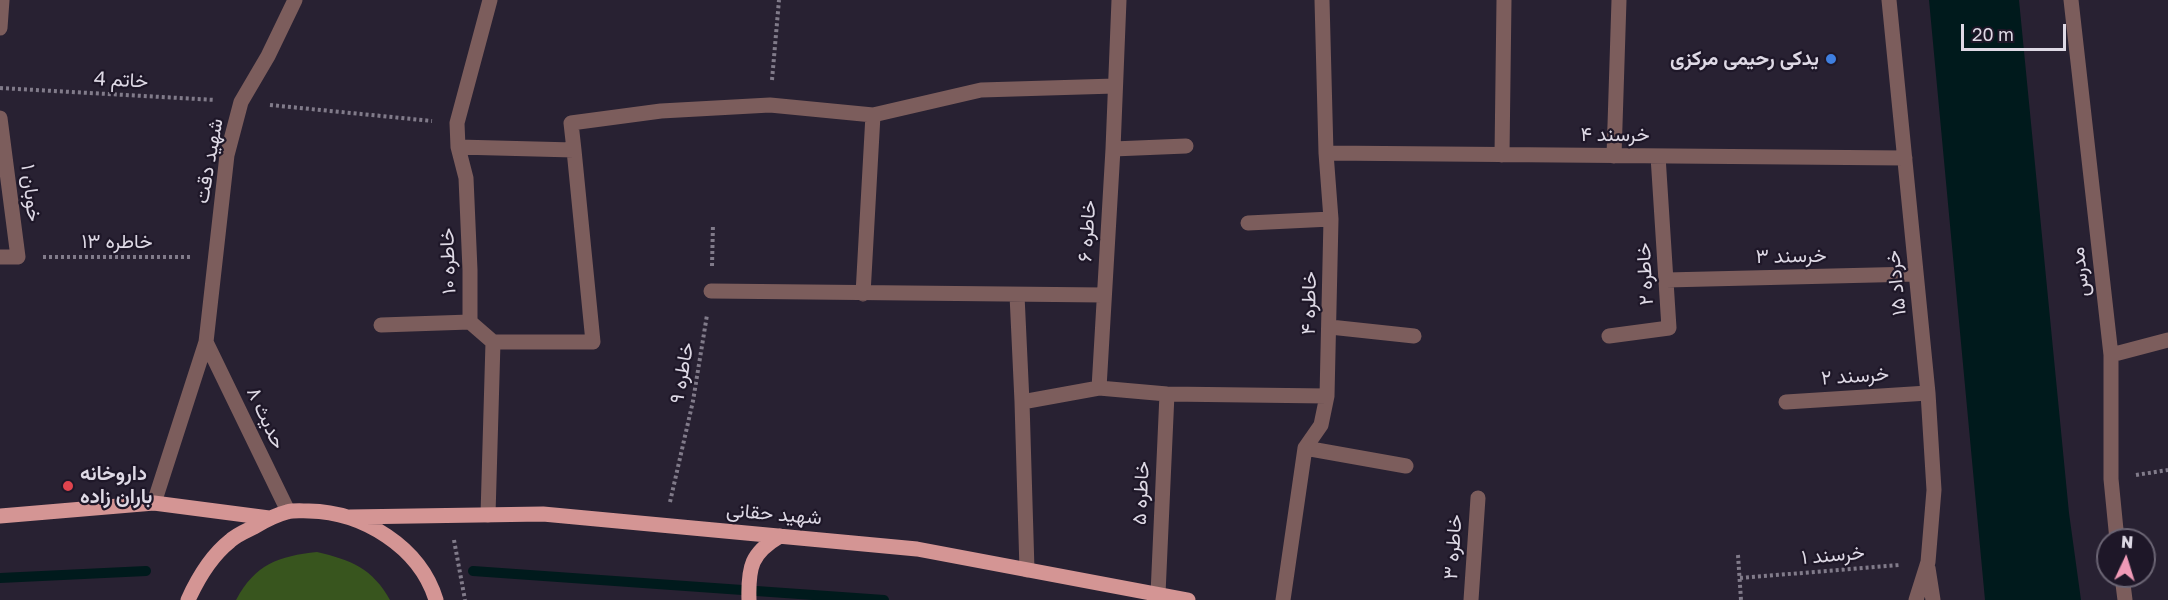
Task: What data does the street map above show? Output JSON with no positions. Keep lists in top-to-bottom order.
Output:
{
  "streets": {
    "main road": ["شهید حقانی"],
    "street": [
      "خرسند ۴",
      "شهید دقت",
      "خوبان ۱",
      "خاطره ۶",
      "خرسند ۳",
      "خاطره ۱۰",
      "مدرس",
      "خاطره ۲",
      "۱۵ خرداد",
      "خاطره ۴",
      "خرسند ۲",
      "حدیث ۸",
      "خاطره ۵",
      "خاطره ۳"
    ],
    "path": [
      "خاتم 4",
      "خاطره ۱۳",
      "خاطره ۹",
      "خرسند ۱"
    ]
  },
  "crossings": [
    ["خاتم 4", "شهید دقت"],
    ["خاتم 4", "خاطره ۱۰"],
    ["خرسند ۴", "خاطره ۲"],
    ["خرسند ۴", "۱۵ خرداد"],
    ["خرسند ۴", "خاطره ۴"],
    ["شهید دقت", "خاطره ۱۳"],
    ["شهید دقت", "حدیث ۸"],
    ["خوبان ۱", "خاطره ۱۳"],
    ["خرسند ۳", "خاطره ۲"],
    ["خرسند ۳", "۱۵ خرداد"],
    ["۱۵ خرداد", "خرسند ۲"],
    ["۱۵ خرداد", "خرسند ۱"],
    ["خاطره ۹", "شهید حقانی"],
    ["خاطره ۵", "شهید حقانی"]
  ],
  "places": ["یدکی رحیمی مرکزی", "داروخانه باران زاده"],
  "scale_bar": "20 m",
  "north": "top"
}
